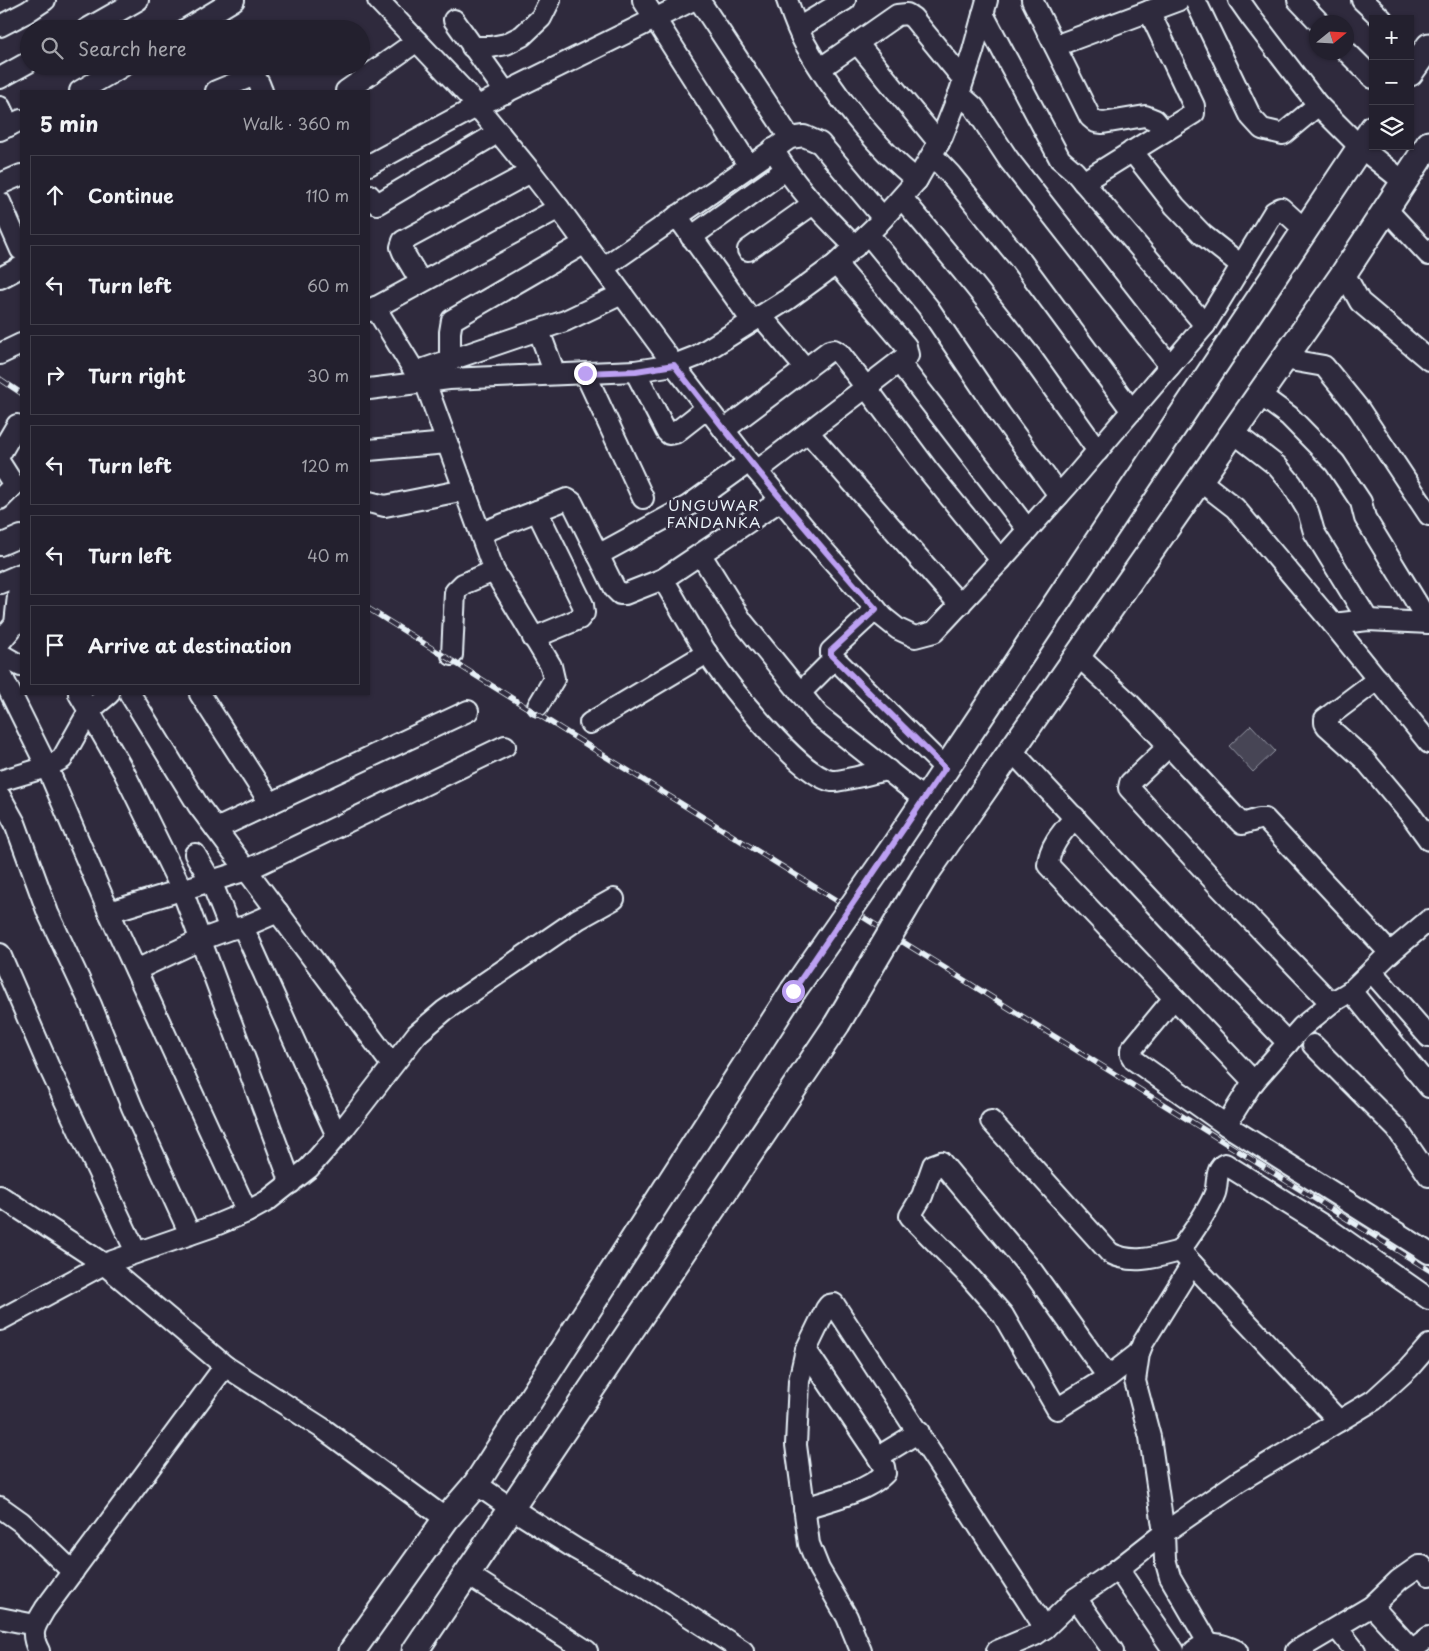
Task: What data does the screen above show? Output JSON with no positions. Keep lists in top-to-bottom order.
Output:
{
  "districts": ["UNGUWAR FANDANKA"],
  "north": "right",
  "page": {
    "map_buttons": ["+", "−"],
    "search": "Search here",
    "heading": ["5 min", "Walk · 360 m"],
    "list": [
      ["Continue", "110 m"],
      ["Turn left", "60 m"],
      ["Turn right", "30 m"],
      ["Turn left", "120 m"],
      ["Turn left", "40 m"],
      "Arrive at destination"
    ]
  }
}
